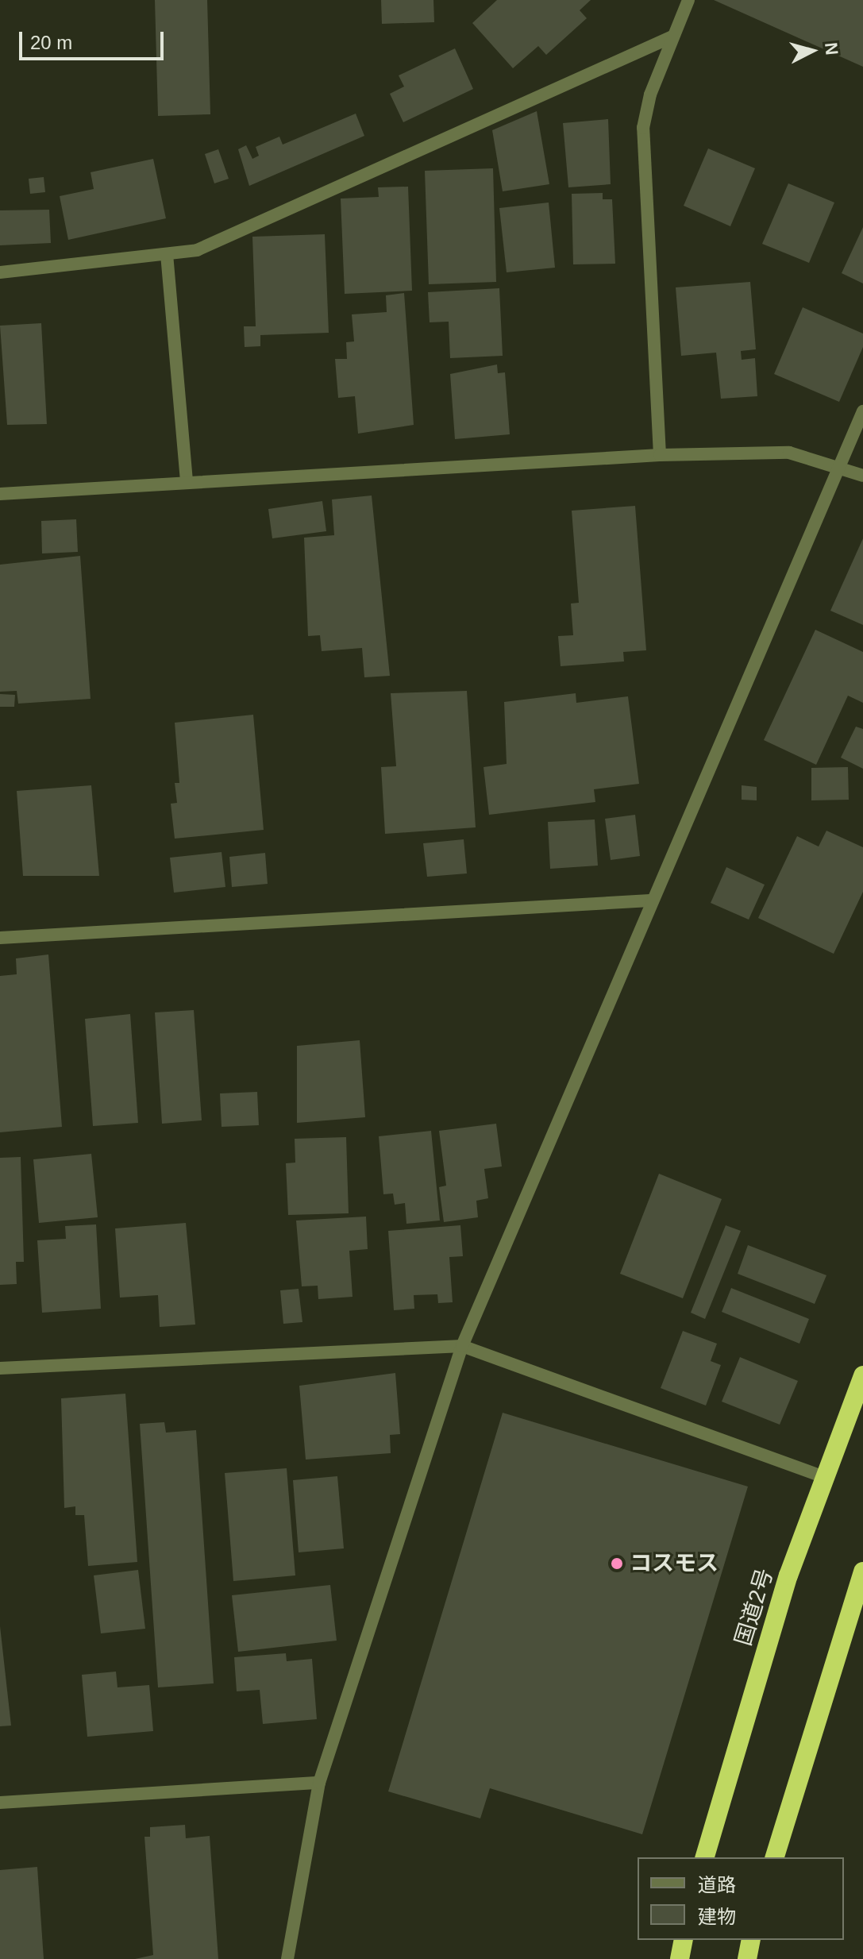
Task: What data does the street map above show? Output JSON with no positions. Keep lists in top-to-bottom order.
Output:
{
  "streets": {
    "highway": ["国道2号"]
  },
  "places": ["コスモス"],
  "legend": ["道路", "建物"],
  "scale_bar": "20 m",
  "north": "right"
}
